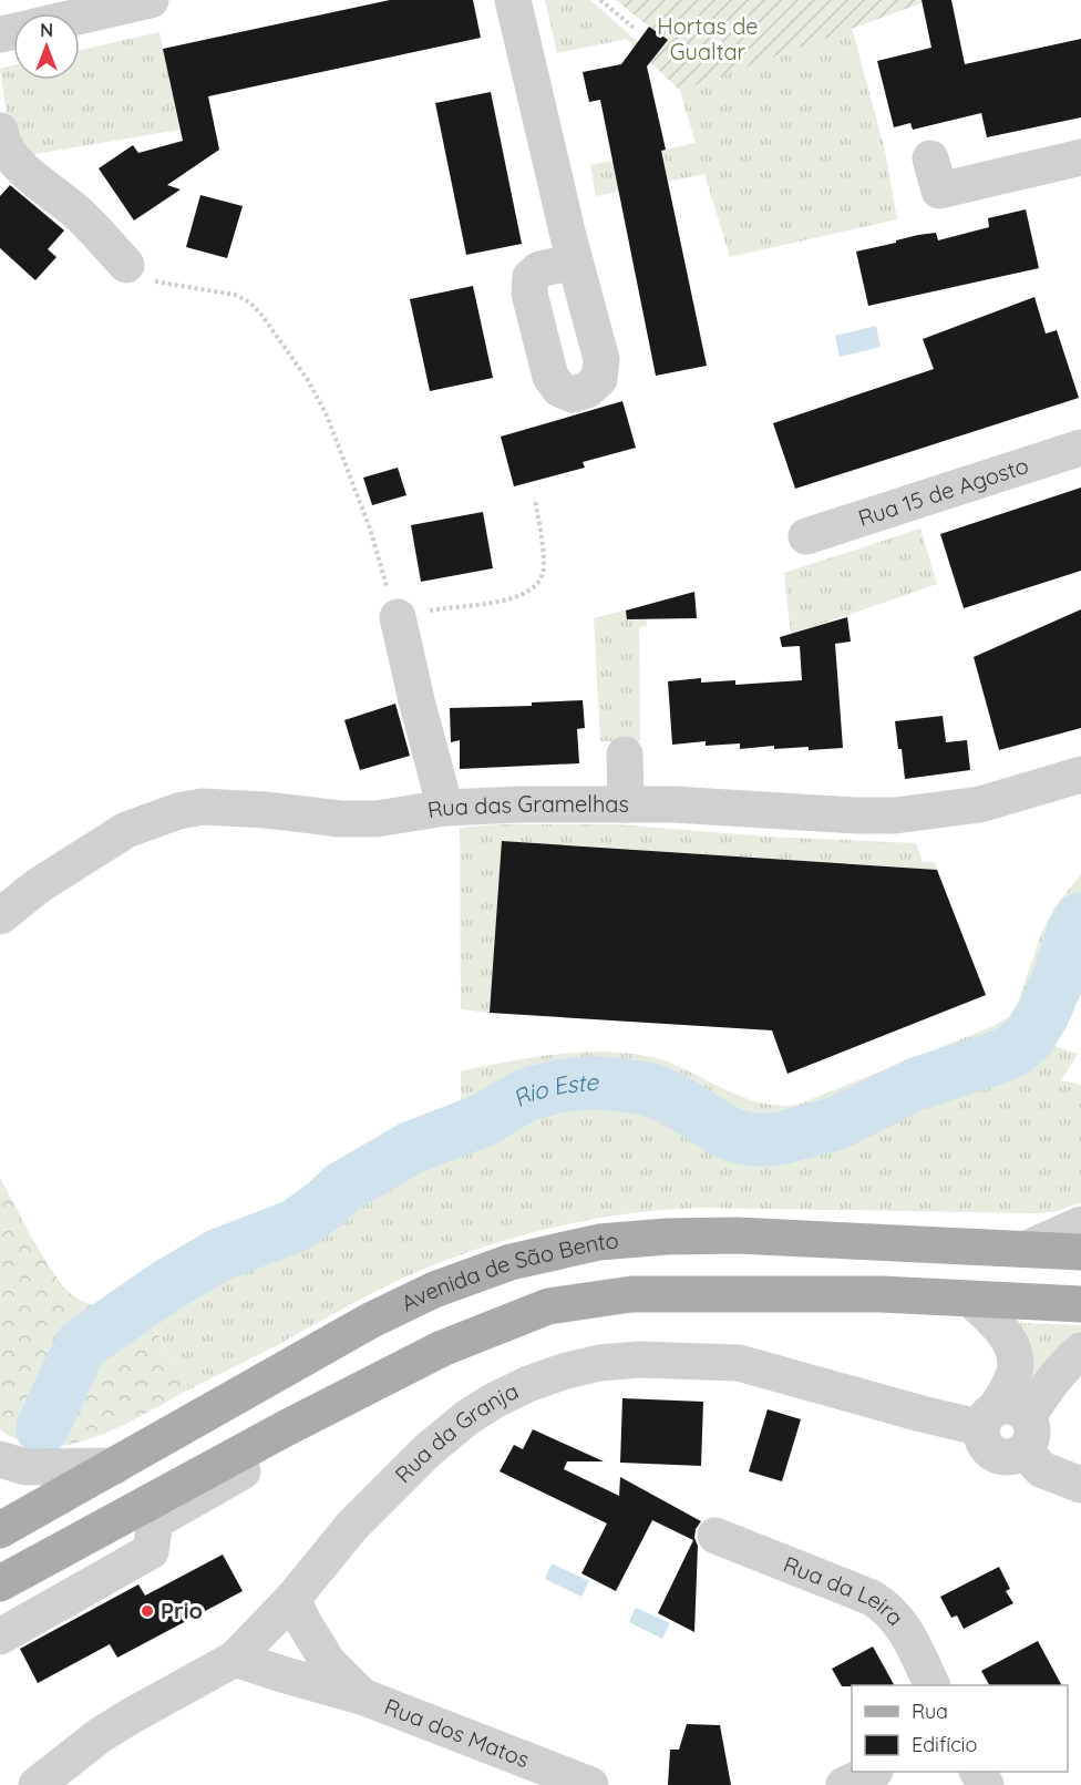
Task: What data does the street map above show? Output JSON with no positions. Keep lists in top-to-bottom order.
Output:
{
  "streets": {
    "main road": ["Avenida de São Bento"],
    "street": [
      "Rua 15 de Agosto",
      "Rua das Gramelhas",
      "Rua da Granja",
      "Rua da Leira",
      "Rua dos Matos"
    ]
  },
  "crossings": [
    ["Rua da Granja", "Rua dos Matos"]
  ],
  "water": ["Rio Este"],
  "parks": ["Hortas de Gualtar"],
  "places": ["Prio"],
  "legend": ["Rua", "Edifício"],
  "north": "top"
}
